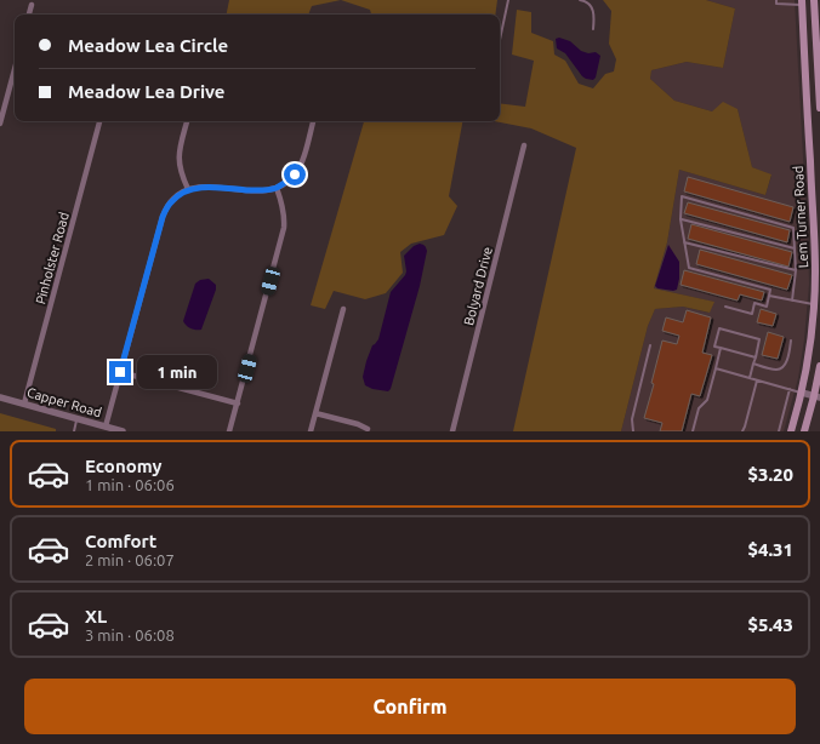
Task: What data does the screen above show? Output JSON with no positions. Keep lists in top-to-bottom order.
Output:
{
  "streets": {
    "main road": ["Lem Turner Road"],
    "street": ["Pinholster Road", "Bolyard Drive", "Capper Road"]
  },
  "crossings": [
    ["Pinholster Road", "Capper Road"]
  ],
  "page": {
    "banner": ["Meadow Lea Circle", "Meadow Lea Drive"],
    "bubble": "1 min",
    "list": [
      {
        "name": "Economy",
        "note": "1 min · 06:06",
        "value": "$3.20"
      },
      {
        "name": "Comfort",
        "note": "2 min · 06:07",
        "value": "$4.31"
      },
      {
        "name": "XL",
        "note": "3 min · 06:08",
        "value": "$5.43"
      }
    ],
    "buttons": "Confirm"
  }
}
